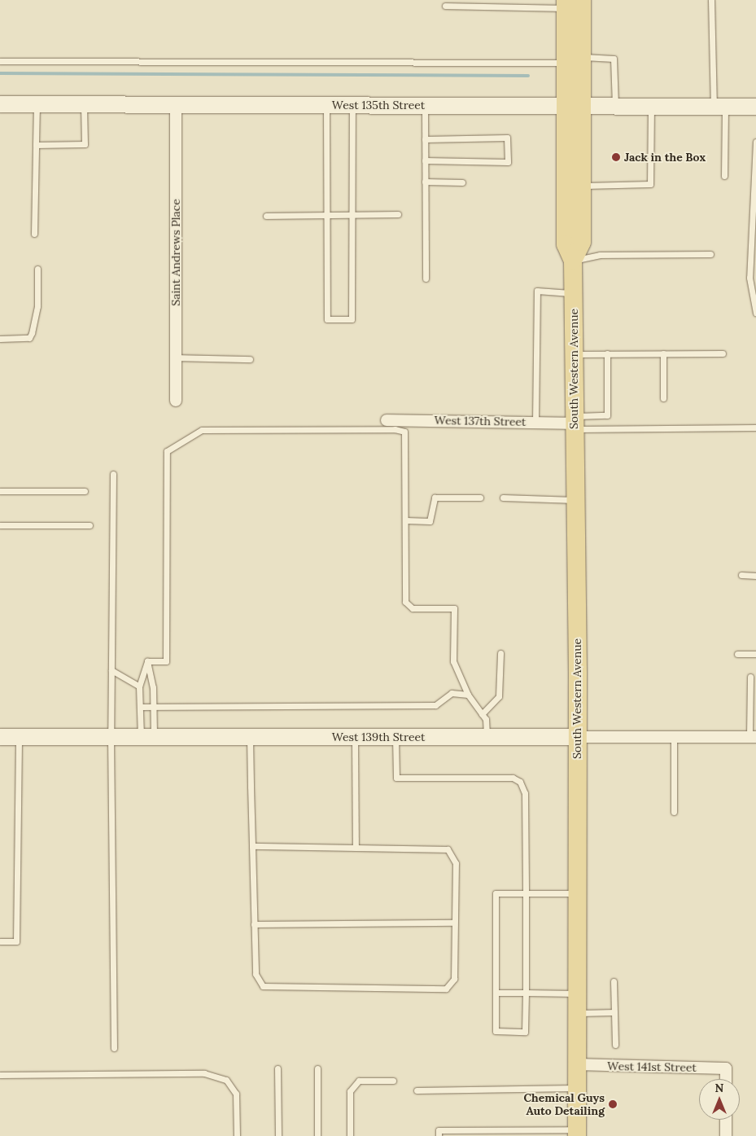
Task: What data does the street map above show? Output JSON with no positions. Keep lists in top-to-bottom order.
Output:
{
  "streets": {
    "main road": ["South Western Avenue"],
    "street": [
      "West 135th Street",
      "Saint Andrews Place",
      "West 137th Street",
      "West 139th Street",
      "West 141st Street"
    ]
  },
  "crossings": [
    ["West 135th Street", "Saint Andrews Place"],
    ["West 135th Street", "South Western Avenue"],
    ["South Western Avenue", "West 137th Street"],
    ["South Western Avenue", "West 139th Street"],
    ["South Western Avenue", "West 141st Street"]
  ],
  "places": ["Jack in the Box", "Chemical Guys Auto Detailing"],
  "north": "top"
}
